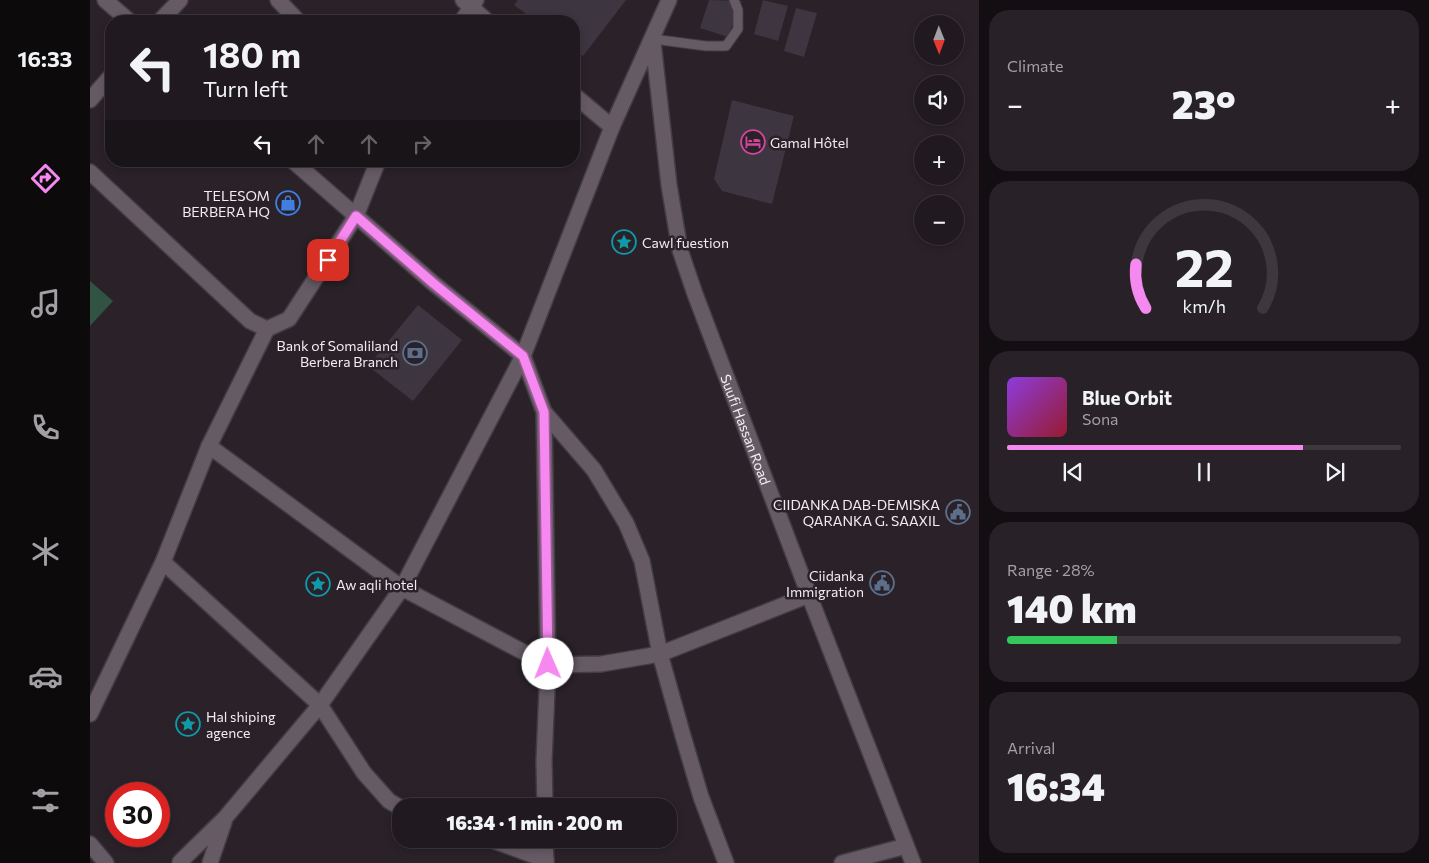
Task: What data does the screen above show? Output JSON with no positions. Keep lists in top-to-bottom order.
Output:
{
  "streets": {
    "street": ["Suufi Hassan Road"]
  },
  "places": {
    "hotel": ["Gamal Hôtel"],
    "shop": ["TELESOM BERBERA HQ"],
    "place": ["Cawl fuestion", "Aw aqli hotel", "Hal shiping agence"],
    "bank": ["Bank of Somaliland Berbera Branch"],
    "public building": ["CIIDANKA DAB-DEMISKA QARANKA G. SAAXIL", "Ciidanka Immigration"]
  },
  "north": "bottom",
  "page": {
    "tabs": "16:33",
    "tile": [
      "Climate",
      ["Range · 28%", "140 km"],
      ["Arrival", "16:34"]
    ],
    "map_buttons": ["+", "−"],
    "turn": ["180 m", "Turn left"],
    "heat": ["−", "23°", "+"],
    "song": ["Blue Orbit", "Sona"],
    "limit": "30",
    "trip": "16:34 · 1 min · 200 m",
    "gauge": ["22", "km/h"]
  }
}
